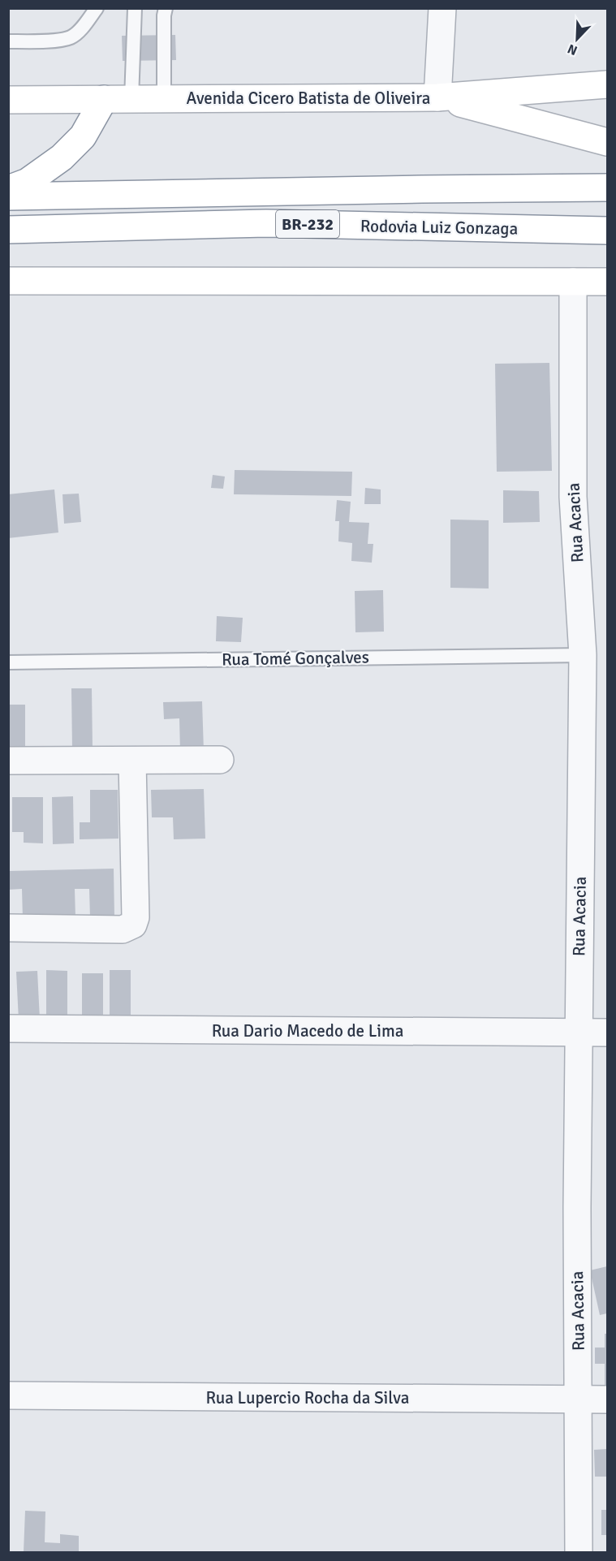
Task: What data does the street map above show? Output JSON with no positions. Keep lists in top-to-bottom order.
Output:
{
  "streets": {
    "main road": ["Avenida Cicero Batista de Oliveira", "BR-232", "Rodovia Luiz Gonzaga"],
    "street": ["Rua Acacia", "Rua Dario Macedo de Lima", "Rua Lupercio Rocha da Silva"],
    "lane": ["Rua Tomé Gonçalves"]
  },
  "crossings": [
    ["Rua Acacia", "Rua Tomé Gonçalves"],
    ["Rua Acacia", "Rua Dario Macedo de Lima"],
    ["Rua Acacia", "Rua Lupercio Rocha da Silva"]
  ],
  "north": "bottom left"
}
